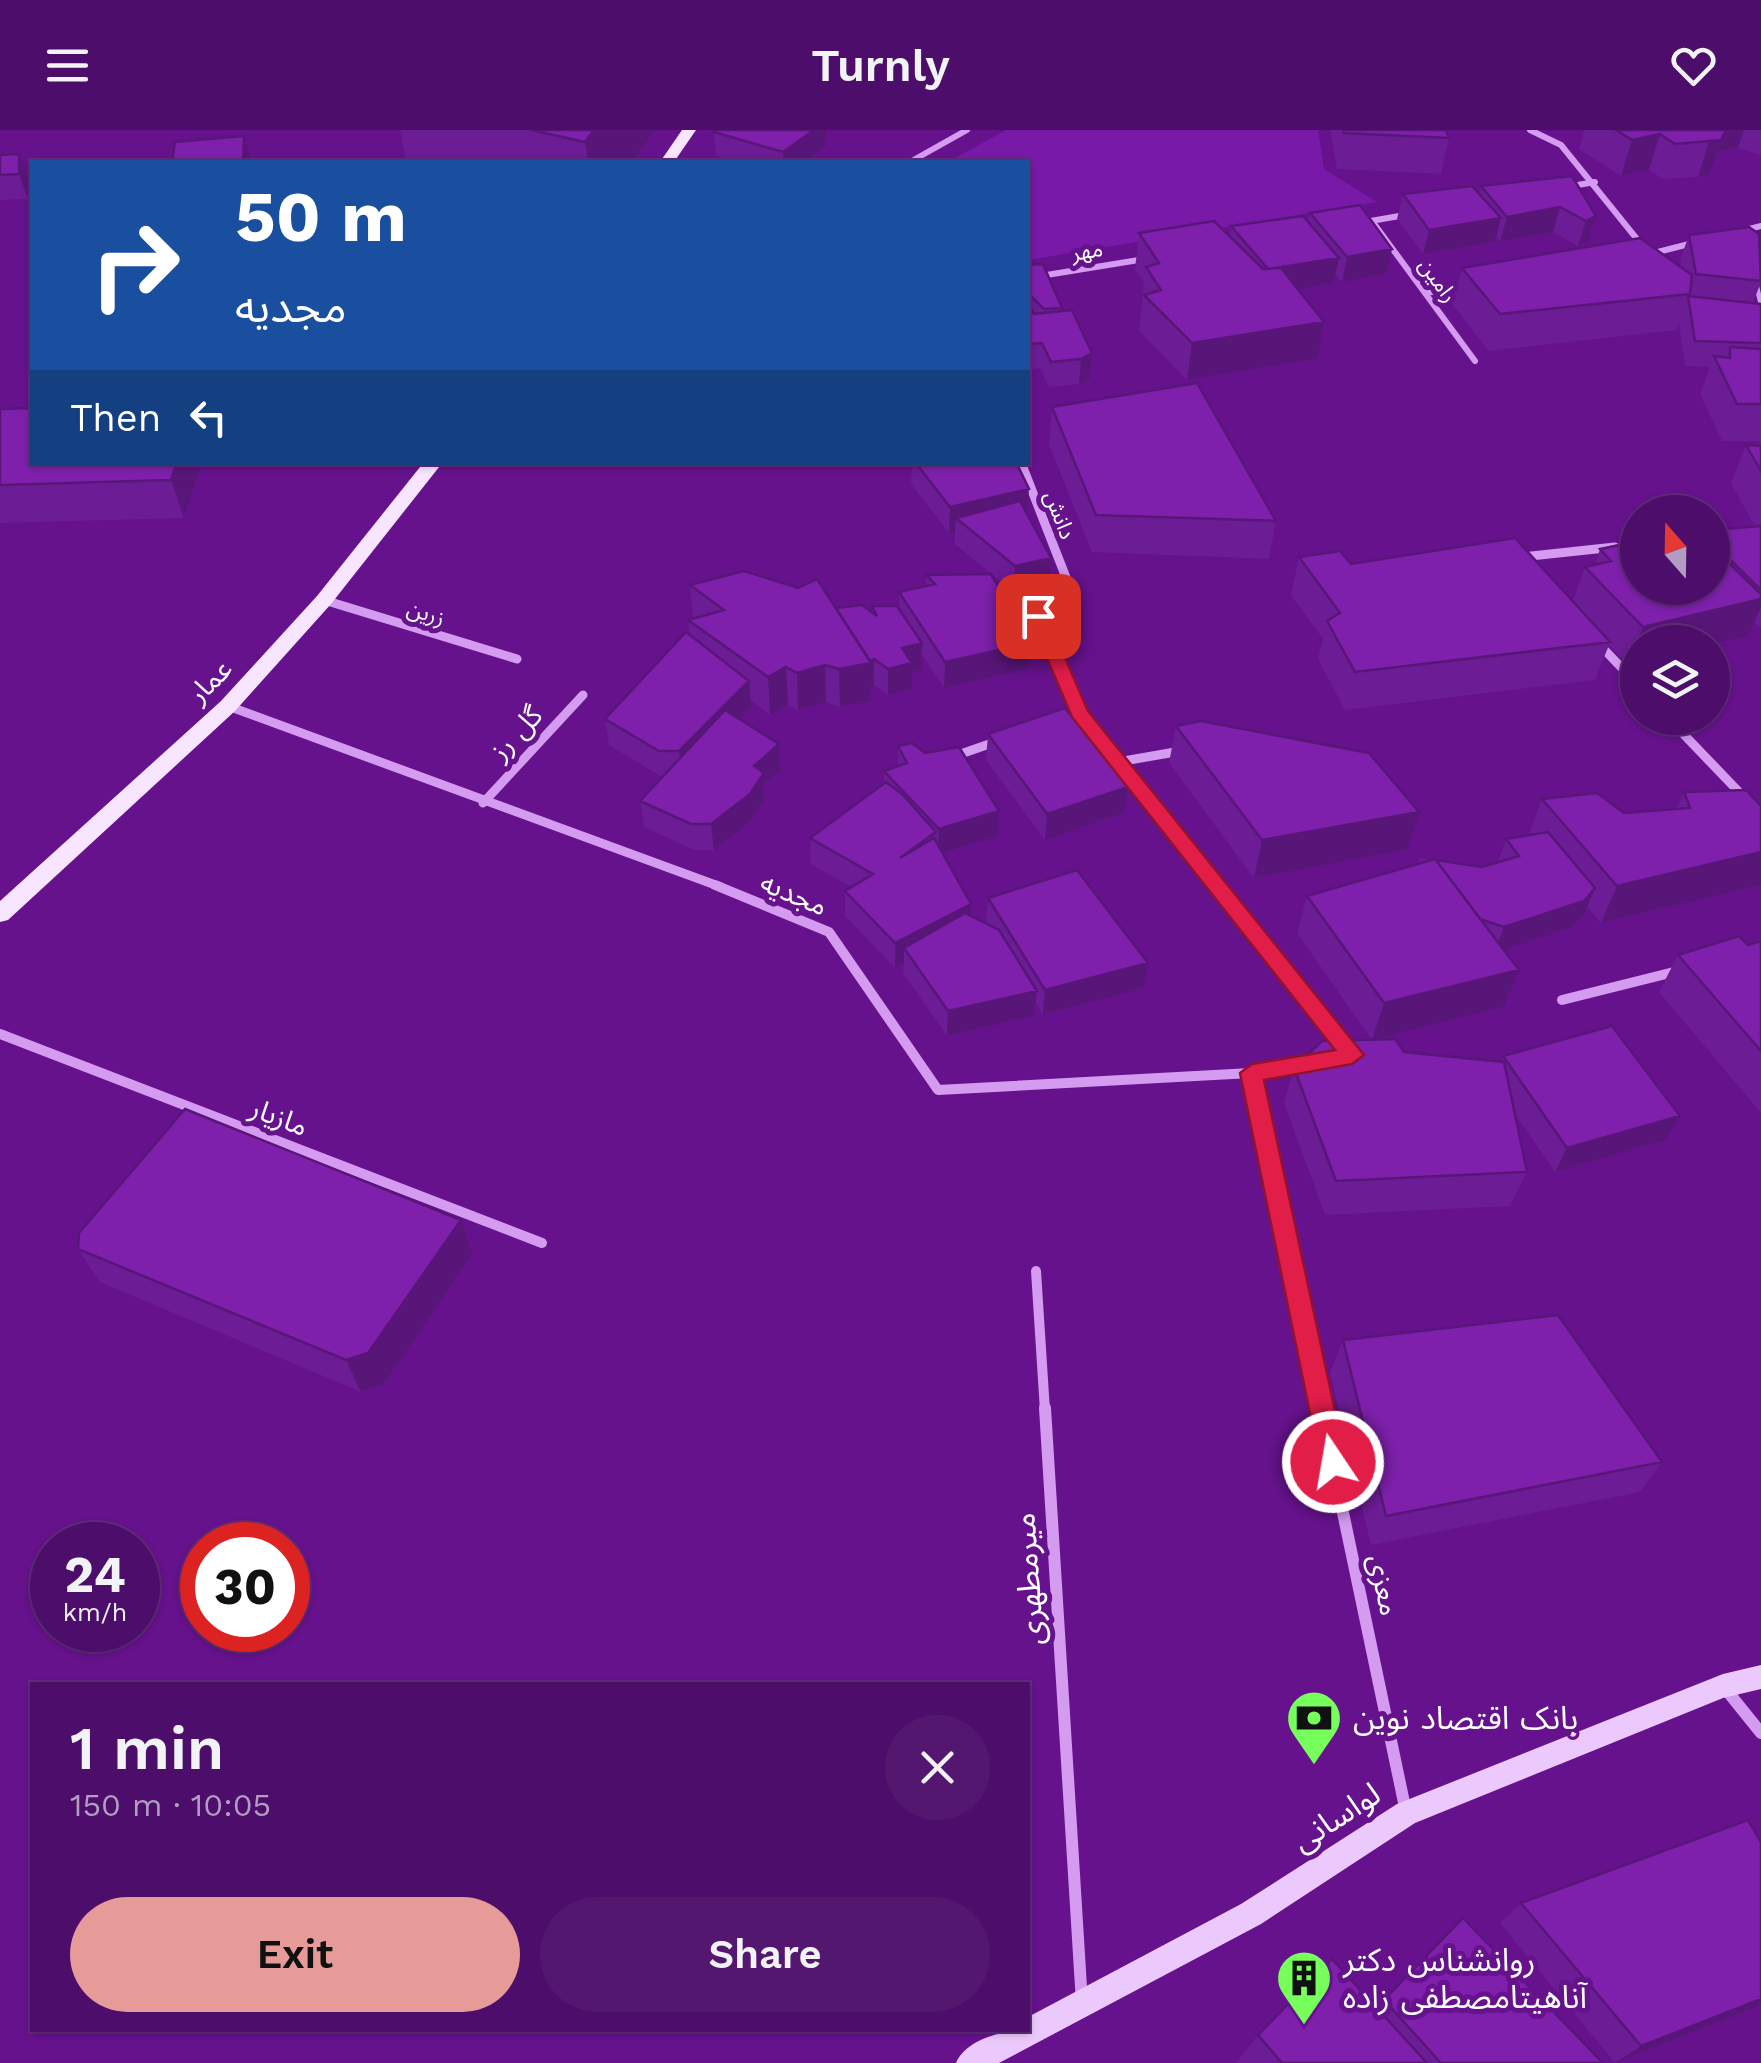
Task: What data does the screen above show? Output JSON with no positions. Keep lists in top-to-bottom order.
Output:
{
  "streets": {
    "main road": ["عمار", "لواسانی"],
    "street": [
      "مهر",
      "رامین",
      "دانش",
      "زرین",
      "گل رز",
      "مجدیه",
      "مازیار",
      "میرمطهری",
      "معزی"
    ]
  },
  "crossings": [
    ["زرین", "عمار"],
    ["عمار", "مجدیه"],
    ["گل رز", "مجدیه"],
    ["مجدیه", "معزی"],
    ["میرمطهری", "لواسانی"],
    ["معزی", "لواسانی"]
  ],
  "places": {
    "bank": ["بانک اقتصاد نوین"],
    "building": ["روانشناس دکتر آناهیتامصطفی زاده"]
  },
  "north": "top",
  "page": {
    "header": "Turnly",
    "turn": ["50 m", "مجدیه"],
    "then": "Then",
    "speed": "24 km/h",
    "limit": "30",
    "heading": ["1 min", "150 m · 10:05"],
    "buttons": ["Exit", "Share"]
  }
}
